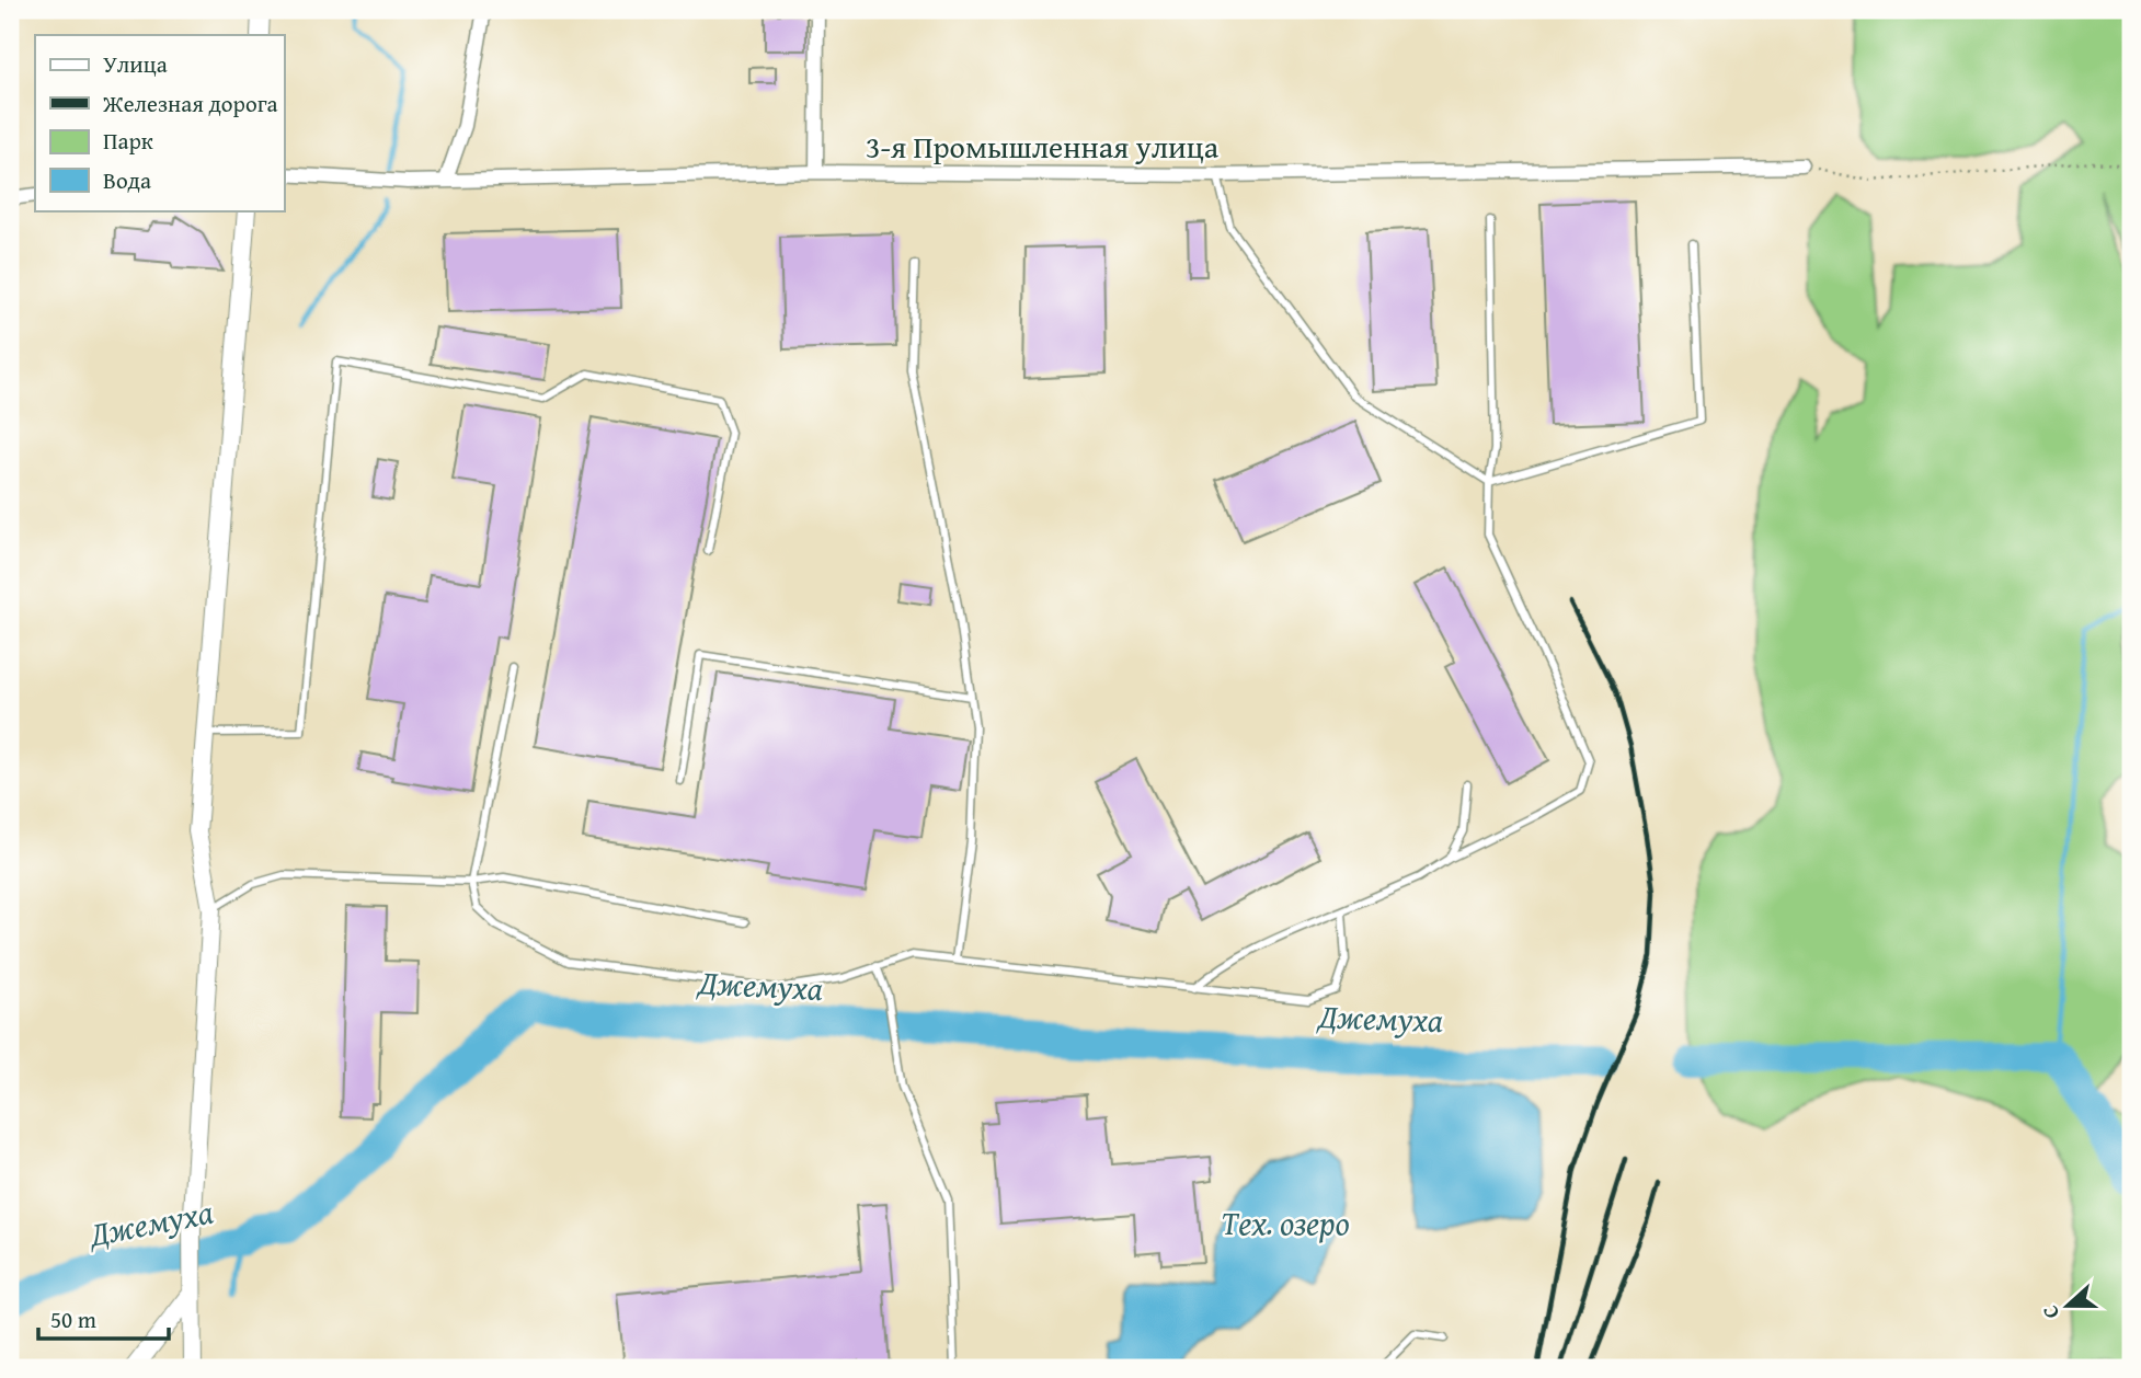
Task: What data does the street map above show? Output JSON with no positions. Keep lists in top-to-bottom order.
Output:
{
  "streets": {
    "street": ["3-я Промышленная улица"]
  },
  "water": ["Джемуха", "Тех. озеро"],
  "legend": [
    "Улица",
    "Железная дорога",
    "Парк",
    "Вода"
  ],
  "scale_bar": "50 m",
  "north": "left"
}
